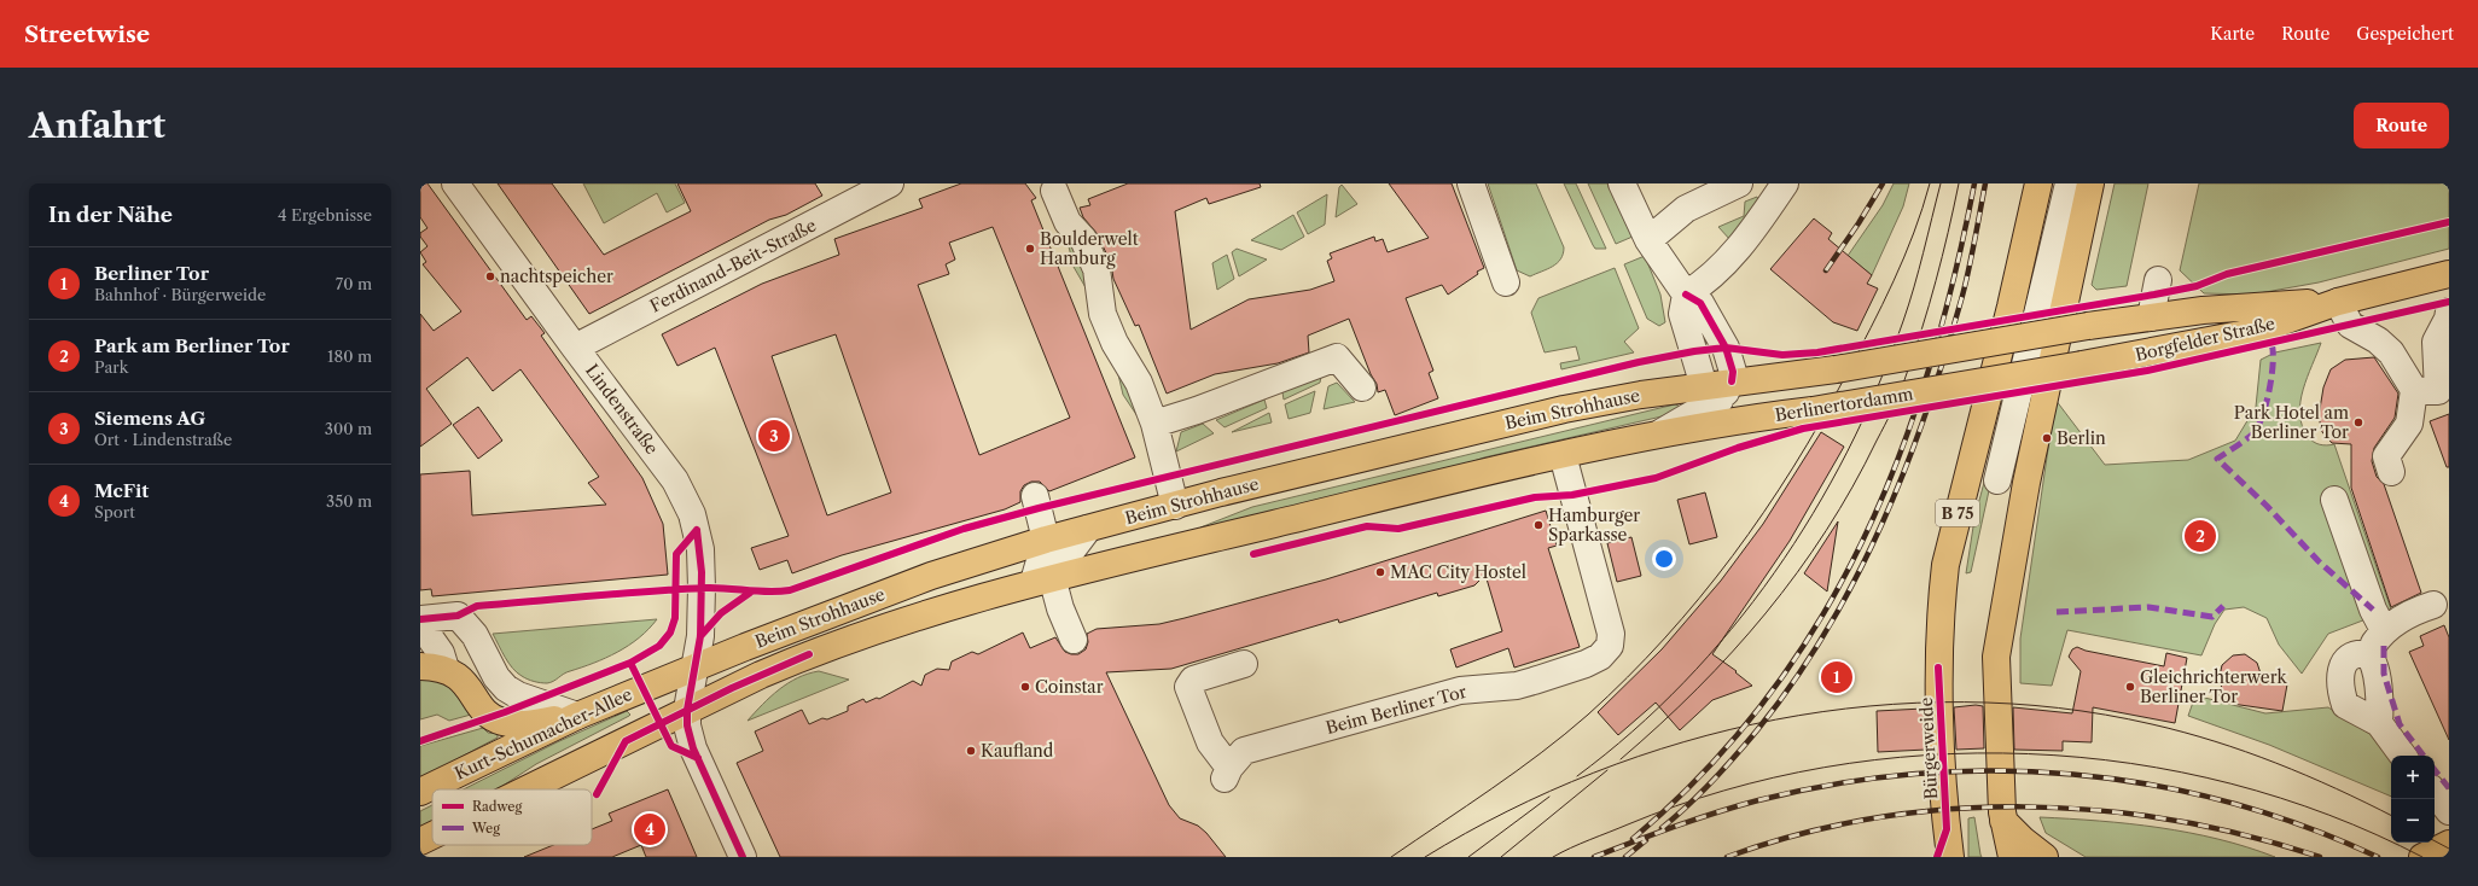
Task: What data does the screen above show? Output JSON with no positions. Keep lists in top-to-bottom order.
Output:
{
  "streets": {
    "main road": [
      "Borgfelder Straße",
      "Berlinertordamm",
      "Beim Strohhause",
      "B 75",
      "Kurt-Schumacher-Allee",
      "Bürgerweide"
    ],
    "street": ["Ferdinand-Beit-Straße", "Lindenstraße", "Beim Berliner Tor"]
  },
  "crossings": [
    ["Ferdinand-Beit-Straße", "Lindenstraße"],
    ["Borgfelder Straße", "Berlinertordamm"],
    ["Berlinertordamm", "Beim Strohhause"],
    ["Berlinertordamm", "Beim Berliner Tor"],
    ["Lindenstraße", "Beim Strohhause"],
    ["Lindenstraße", "Kurt-Schumacher-Allee"],
    ["Beim Strohhause", "Beim Berliner Tor"],
    ["Beim Strohhause", "Kurt-Schumacher-Allee"]
  ],
  "places": [
    "Boulderwelt Hamburg",
    "nachtspeicher",
    "Park Hotel am Berliner Tor",
    "Berlin",
    "Hamburger Sparkasse",
    "MAC City Hostel",
    "Coinstar",
    "Gleichrichterwerk Berliner Tor",
    "Kaufland"
  ],
  "legend": ["Radweg", "Weg"],
  "page": {
    "header": "Streetwise",
    "nav": ["Karte", "Route", "Gespeichert"],
    "buttons": "Route",
    "title": "Anfahrt",
    "heading": ["In der Nähe", "4 Ergebnisse"],
    "list": [
      {
        "mark": "1",
        "name": "Berliner Tor",
        "note": "Bahnhof · Bürgerweide",
        "value": "70 m"
      },
      {
        "mark": "2",
        "name": "Park am Berliner Tor",
        "note": "Park",
        "value": "180 m"
      },
      {
        "mark": "3",
        "name": "Siemens AG",
        "note": "Ort · Lindenstraße",
        "value": "300 m"
      },
      {
        "mark": "4",
        "name": "McFit",
        "note": "Sport",
        "value": "350 m"
      }
    ],
    "pins": [
      "3",
      "2",
      "1",
      "4"
    ],
    "map_buttons": ["+", "−"]
  }
}
